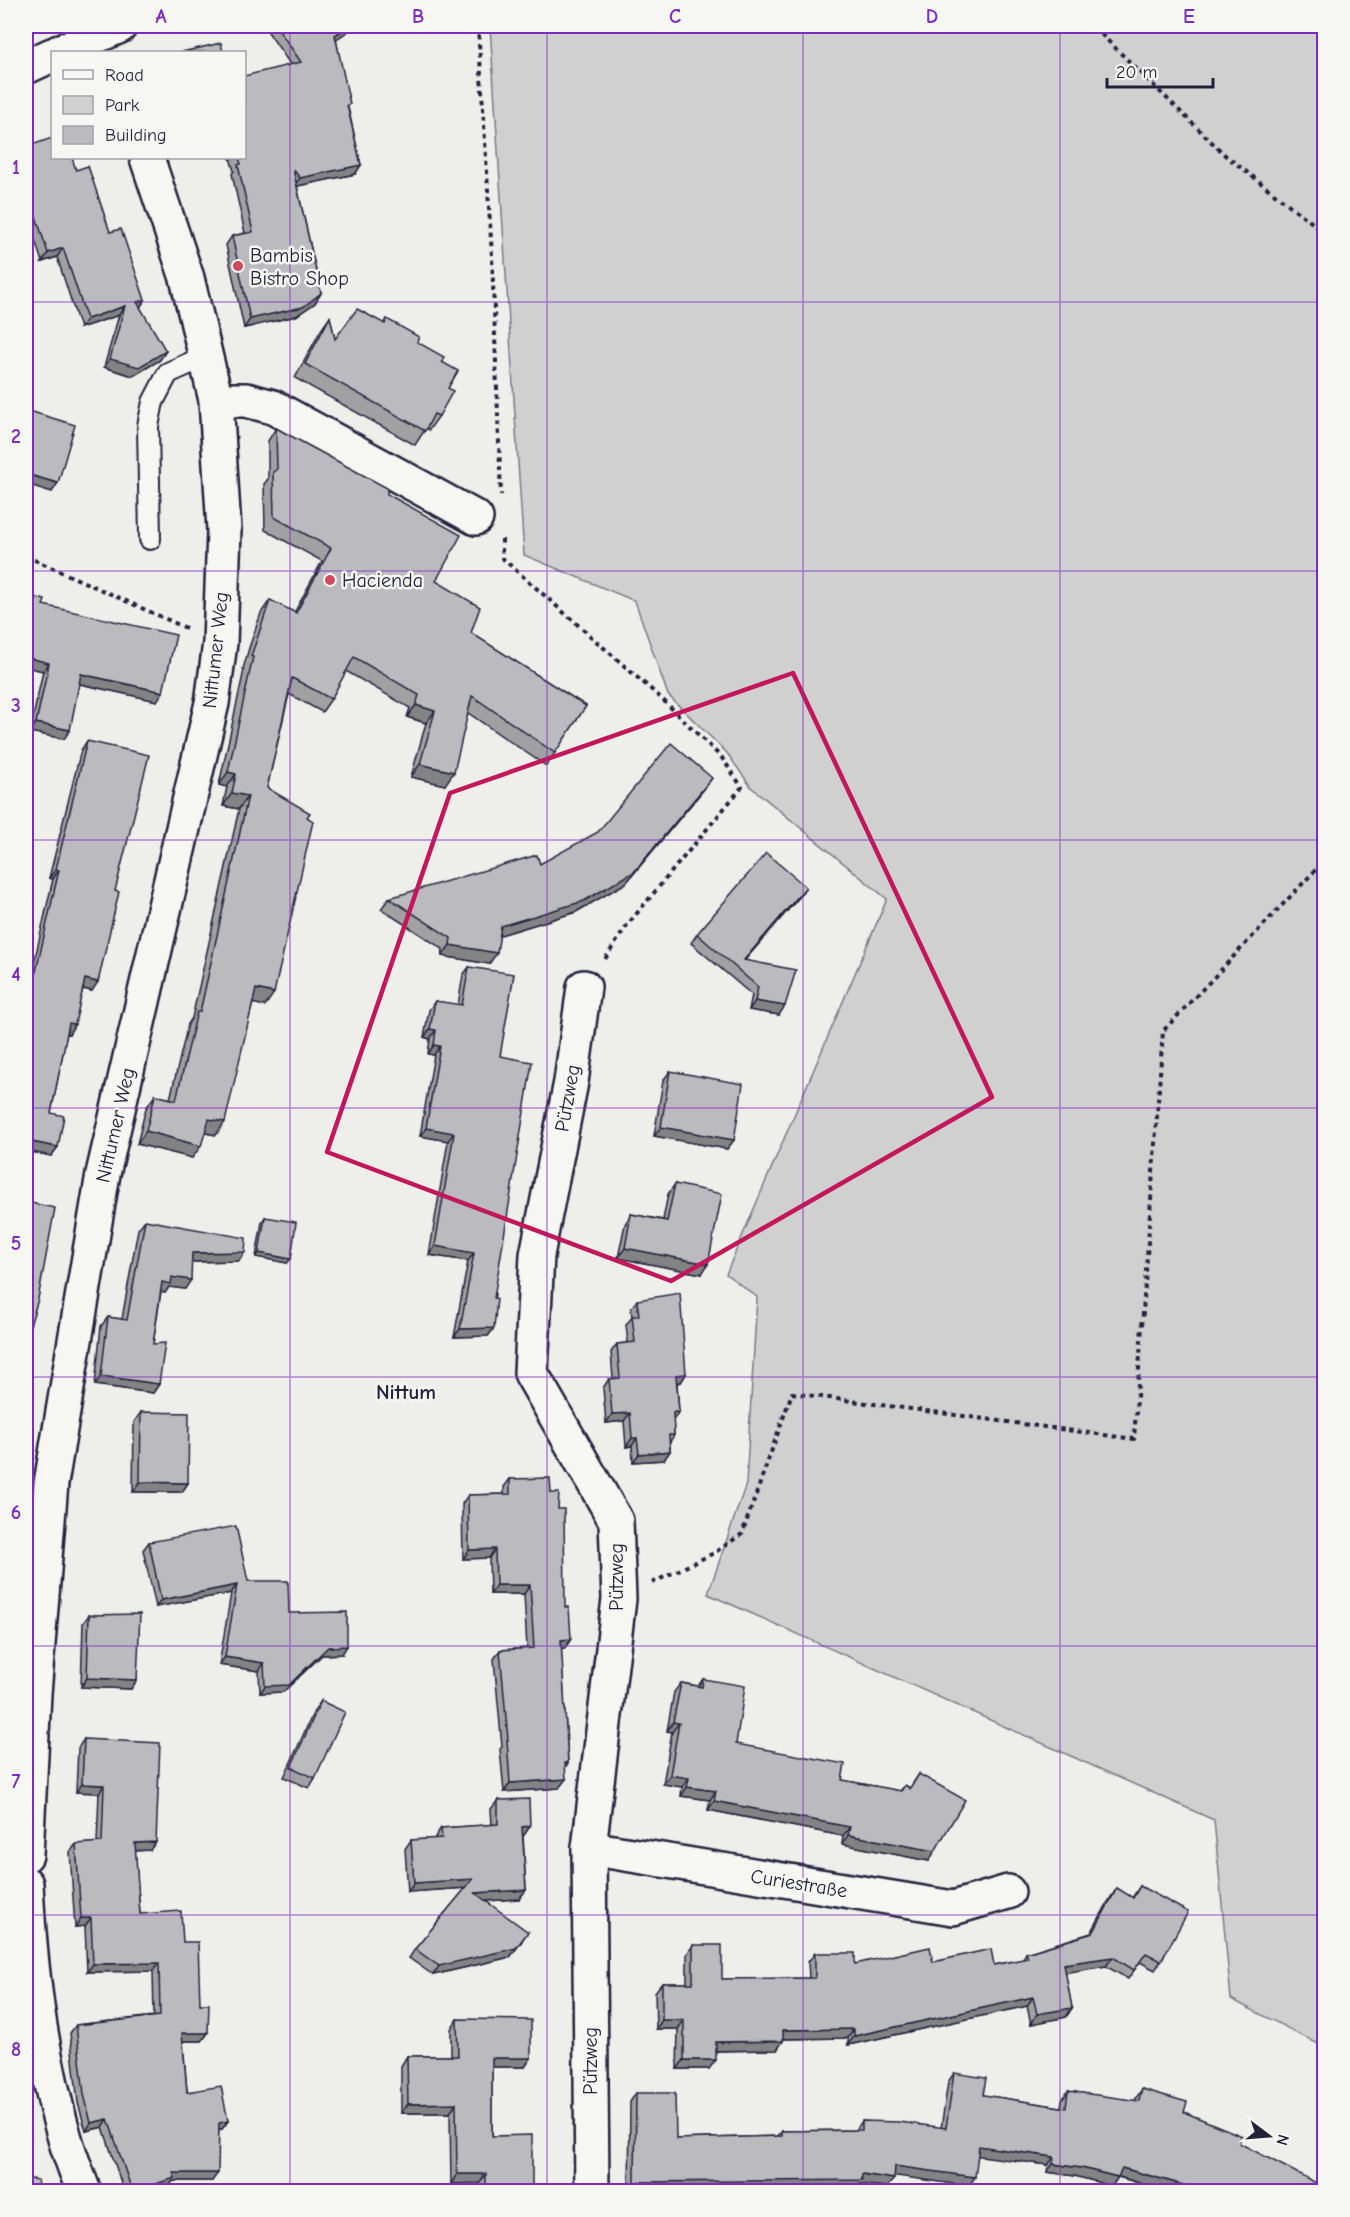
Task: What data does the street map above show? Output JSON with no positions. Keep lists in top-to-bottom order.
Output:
{
  "streets": {
    "street": ["Nittumer Weg", "Pützweg", "Curiestraße"]
  },
  "crossings": [
    ["Pützweg", "Curiestraße"]
  ],
  "districts": ["Nittum"],
  "places": ["Bambis Bistro Shop", "Hacienda"],
  "legend": ["Road", "Park", "Building"],
  "scale_bar": "20 m",
  "north": "right",
  "grid": {
    "columns": [
      "A",
      "B",
      "C",
      "D",
      "E"
    ],
    "rows": [
      "1",
      "2",
      "3",
      "4",
      "5",
      "6",
      "7",
      "8"
    ]
  }
}
